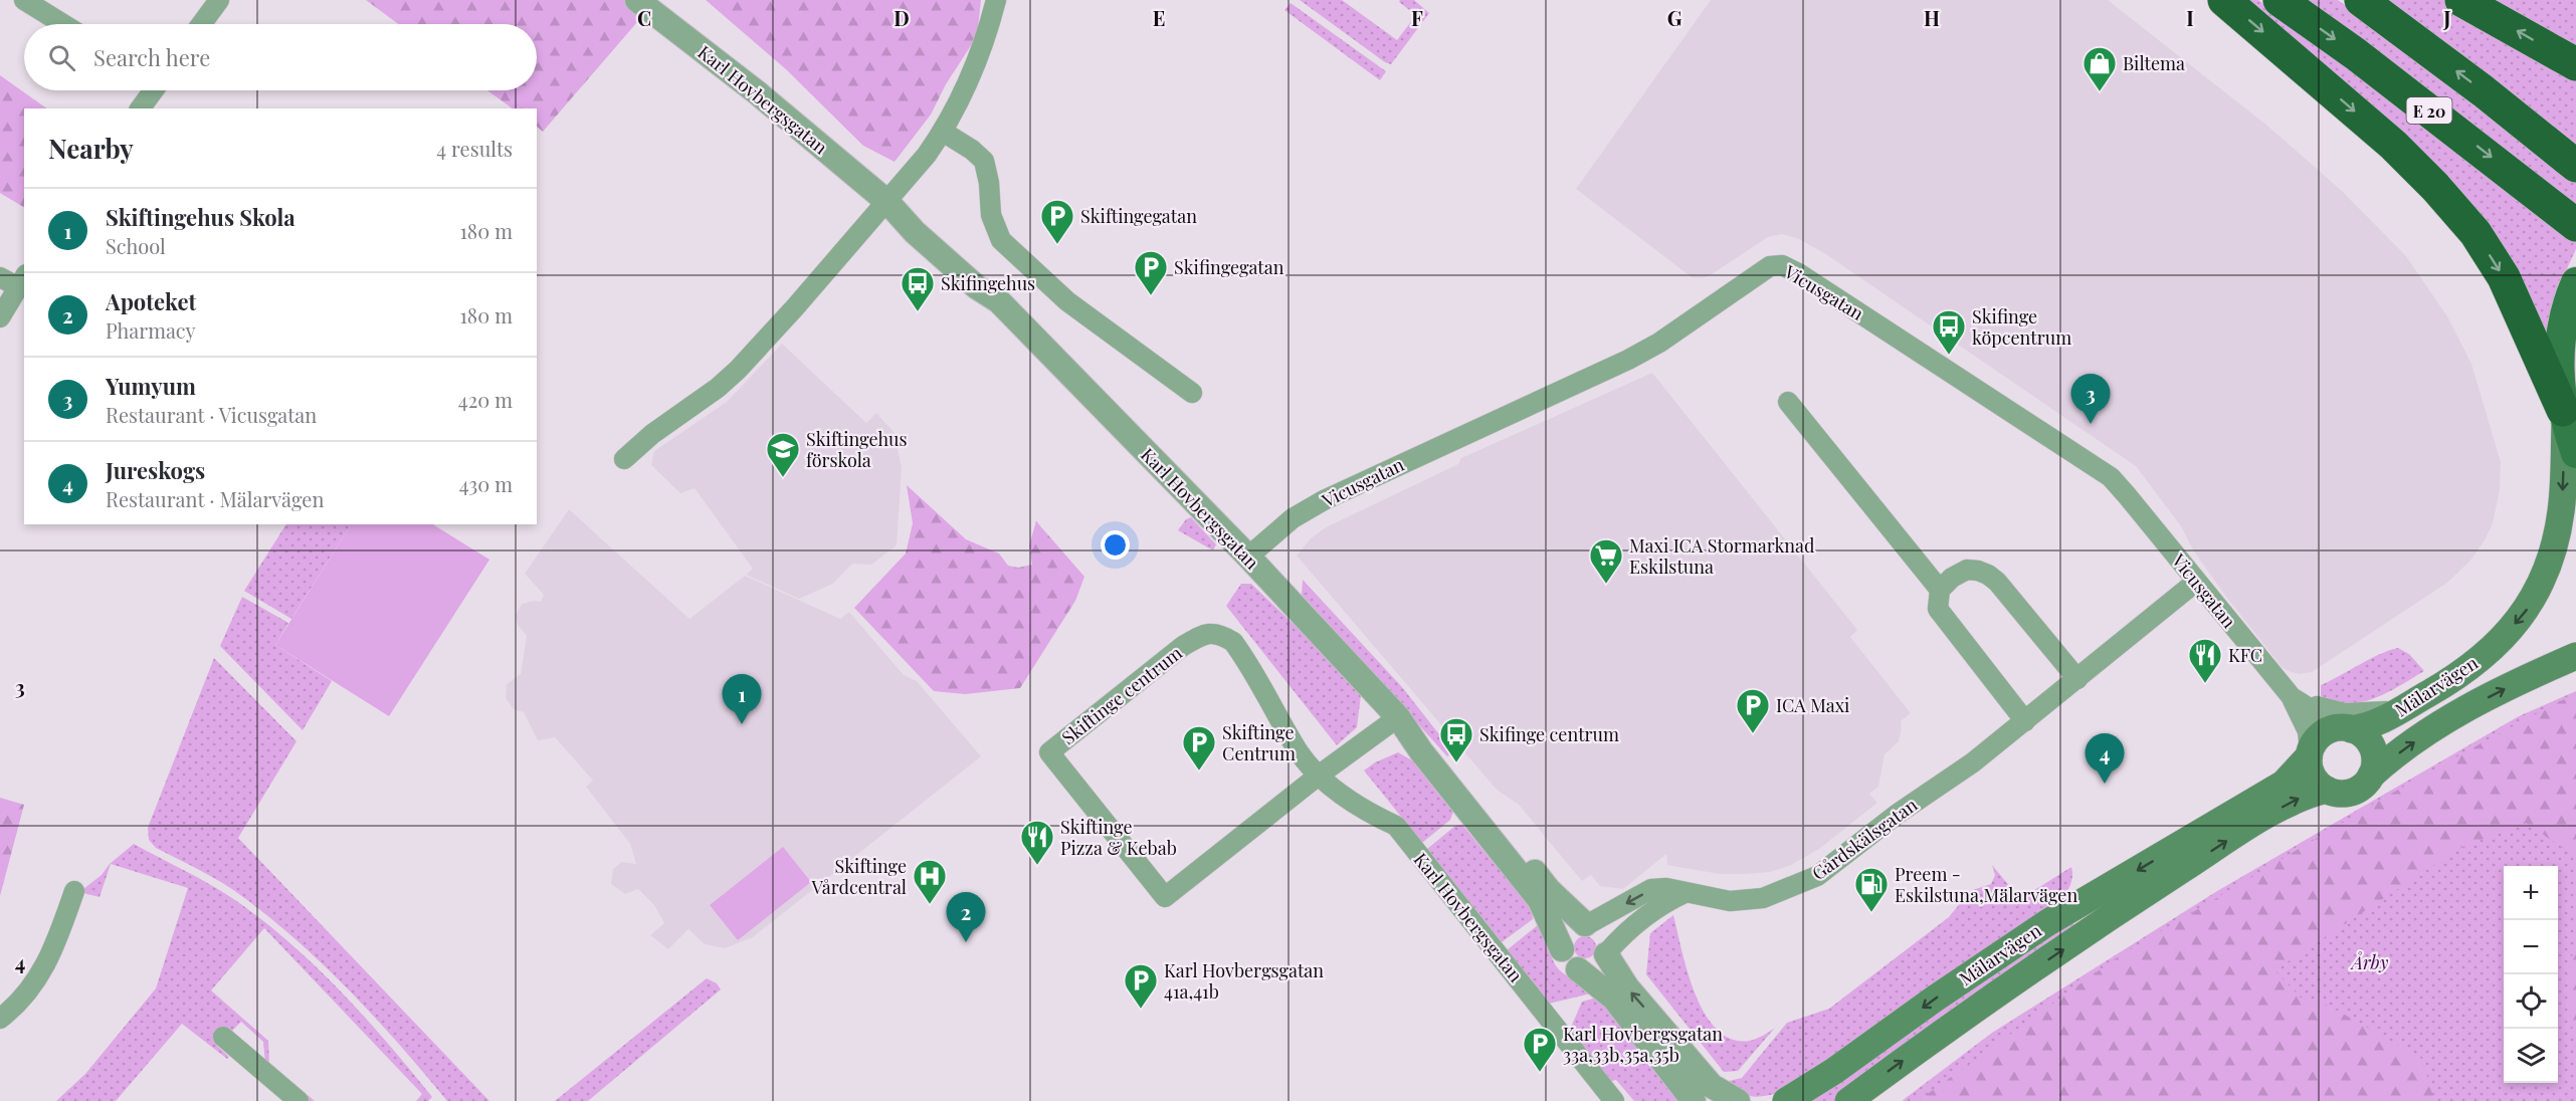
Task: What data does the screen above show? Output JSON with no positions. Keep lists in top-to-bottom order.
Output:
{
  "streets": {
    "highway": ["E 20"],
    "main road": ["Mälarvägen"],
    "street": [
      "Karl Hovbergsgatan",
      "Vicusgatan",
      "Skiftinge centrum",
      "Gårdskälsgatan"
    ]
  },
  "crossings": [
    ["Karl Hovbergsgatan", "Vicusgatan"],
    ["Karl Hovbergsgatan", "Skiftinge centrum"],
    ["Karl Hovbergsgatan", "Gårdskälsgatan"],
    ["E 20", "Mälarvägen"],
    ["Vicusgatan", "Mälarvägen"],
    ["Vicusgatan", "Gårdskälsgatan"]
  ],
  "parks": ["Årby"],
  "places": {
    "shop": ["Biltema"],
    "parking": [
      "Skiftingegatan",
      "Skifingegatan",
      "ICA Maxi",
      "Skiftinge Centrum",
      "Karl Hovbergsgatan 41a,41b",
      "Karl Hovbergsgatan 33a,33b,35a,35b"
    ],
    "bus stop": ["Skifingehus", "Skifinge köpcentrum", "Skifinge centrum"],
    "school or university": ["Skiftingehus förskola"],
    "supermarket": ["Maxi ICA Stormarknad Eskilstuna"],
    "restaurant": ["KFC", "Skiftinge Pizza & Kebab"],
    "hospital": ["Skiftinge Vårdcentral"],
    "fuel station": ["Preem - Eskilstuna,Mälarvägen"]
  },
  "page": {
    "search": "Search here",
    "heading": ["Nearby", "4 results"],
    "list": [
      {
        "mark": "1",
        "name": "Skiftingehus Skola",
        "note": "School",
        "value": "180 m"
      },
      {
        "mark": "2",
        "name": "Apoteket",
        "note": "Pharmacy",
        "value": "180 m"
      },
      {
        "mark": "3",
        "name": "Yumyum",
        "note": "Restaurant · Vicusgatan",
        "value": "420 m"
      },
      {
        "mark": "4",
        "name": "Jureskogs",
        "note": "Restaurant · Mälarvägen",
        "value": "430 m"
      }
    ],
    "pins": [
      "3",
      "1",
      "4",
      "2"
    ],
    "map_buttons": ["+", "−"]
  },
  "grid": {
    "columns": [
      "C",
      "D",
      "E",
      "F",
      "G",
      "H",
      "I",
      "J"
    ],
    "rows": ["3", "4"]
  }
}
